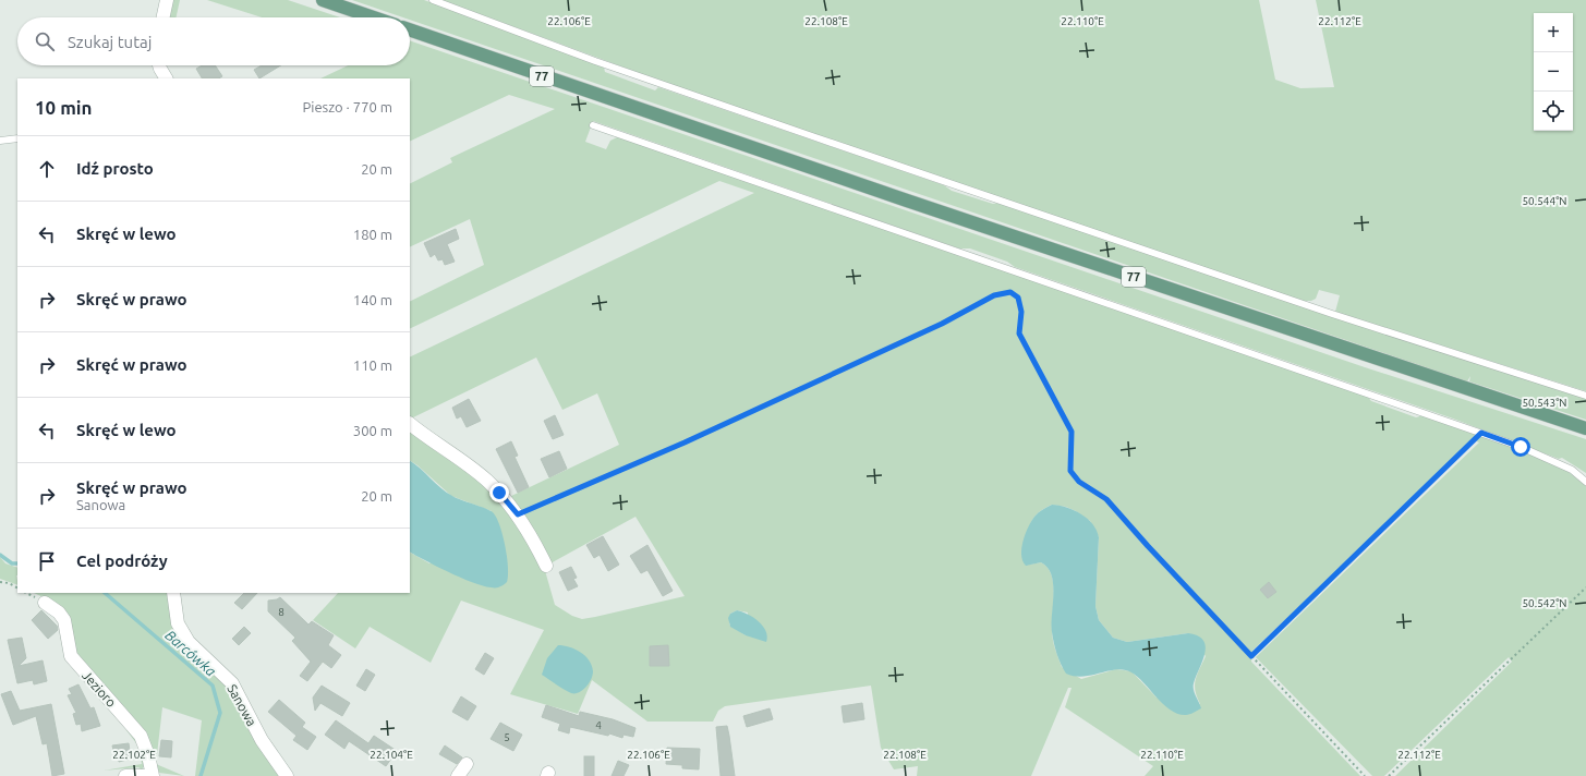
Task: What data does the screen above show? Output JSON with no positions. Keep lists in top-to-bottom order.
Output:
{
  "streets": {
    "main road": ["77"],
    "street": ["Jezioro", "Sanowa"]
  },
  "water": ["Barcówka"],
  "house_numbers": ["8", "4", "5"],
  "page": {
    "map_buttons": ["+", "−"],
    "search": "Szukaj tutaj",
    "heading": ["10 min", "Pieszo · 770 m"],
    "list": [
      ["Idź prosto", "20 m"],
      ["Skręć w lewo", "180 m"],
      ["Skręć w prawo", "140 m"],
      ["Skręć w prawo", "110 m"],
      ["Skręć w lewo", "300 m"],
      ["Skręć w prawo", "Sanowa", "20 m"],
      "Cel podróży"
    ]
  },
  "coordinates": [
    "22.106°E",
    "22.108°E",
    "22.110°E",
    "22.112°E",
    "50.544°N",
    "50.543°N",
    "50.542°N",
    "22.102°E",
    "22.104°E"
  ]
}
